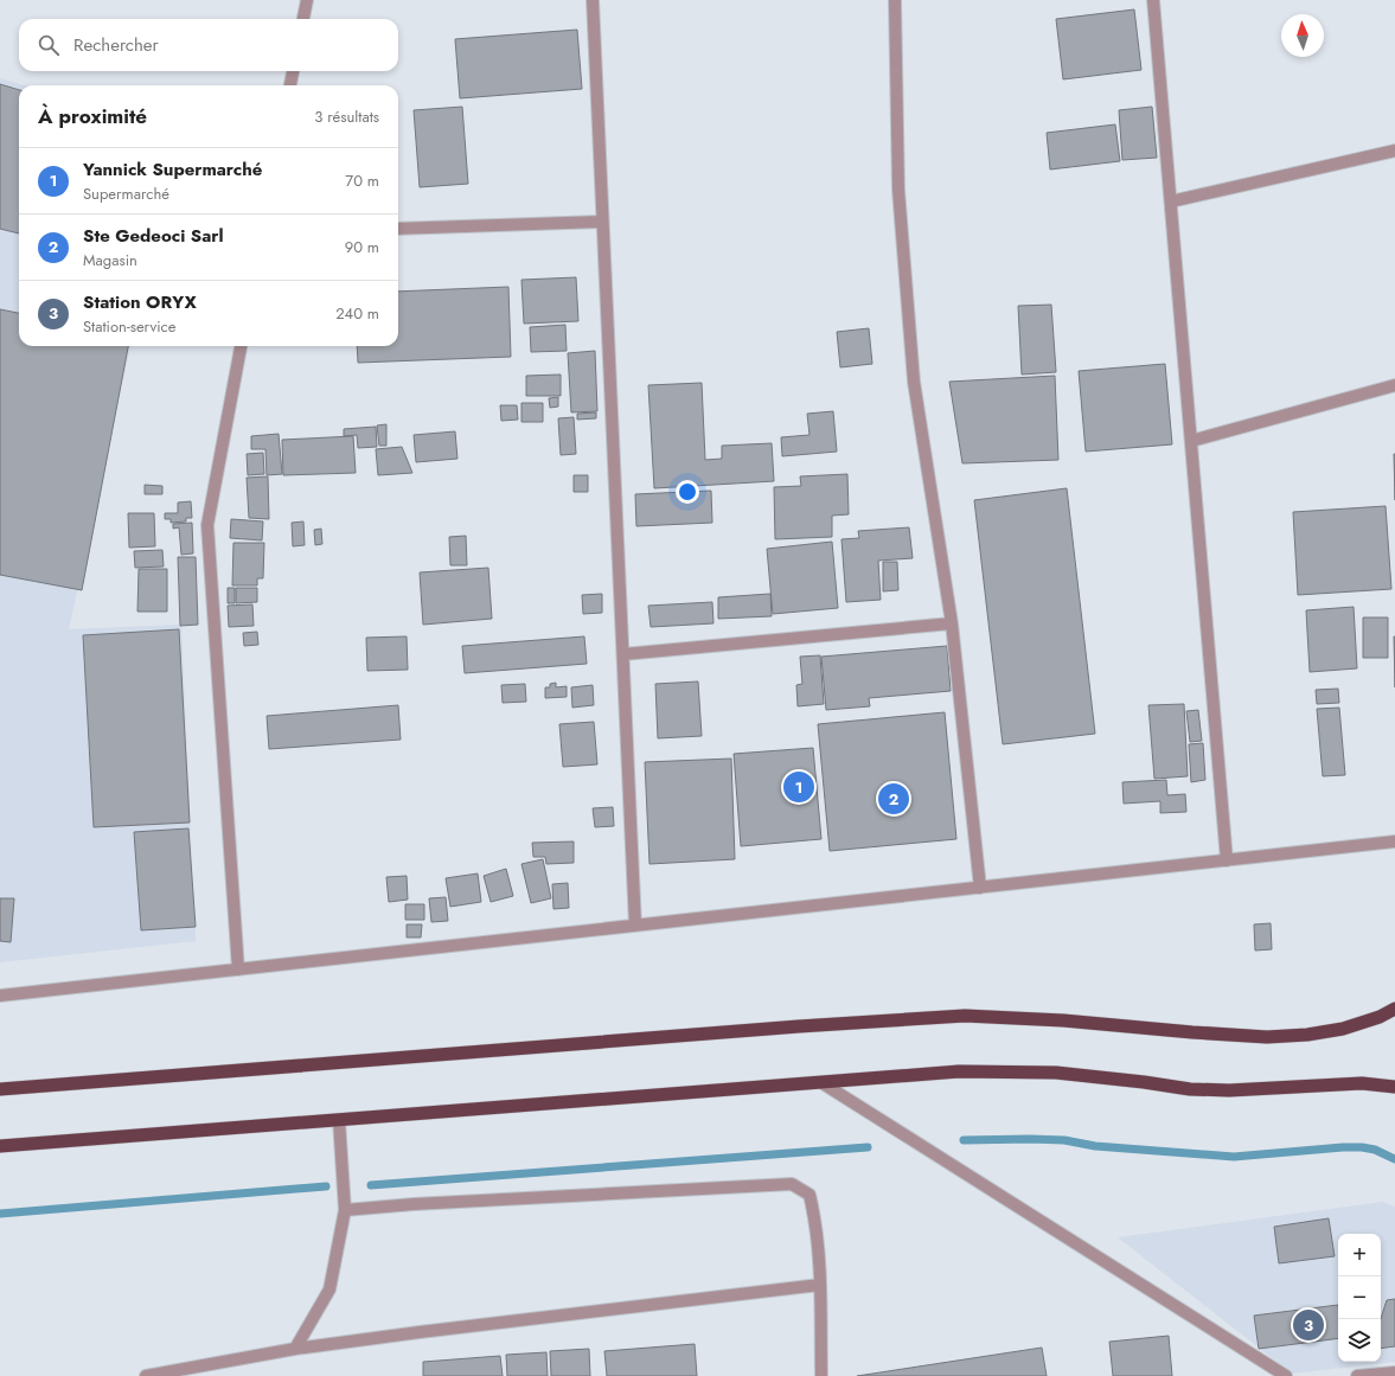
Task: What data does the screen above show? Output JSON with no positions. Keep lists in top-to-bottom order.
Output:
{
  "north": "top",
  "page": {
    "search": "Rechercher",
    "heading": ["À proximité", "3 résultats"],
    "list": [
      {
        "mark": "1",
        "name": "Yannick Supermarché",
        "note": "Supermarché",
        "value": "70 m"
      },
      {
        "mark": "2",
        "name": "Ste Gedeoci Sarl",
        "note": "Magasin",
        "value": "90 m"
      },
      {
        "mark": "3",
        "name": "Station ORYX",
        "note": "Station-service",
        "value": "240 m"
      }
    ],
    "pins": ["1", "2", "3"],
    "map_buttons": ["+", "−"]
  }
}
